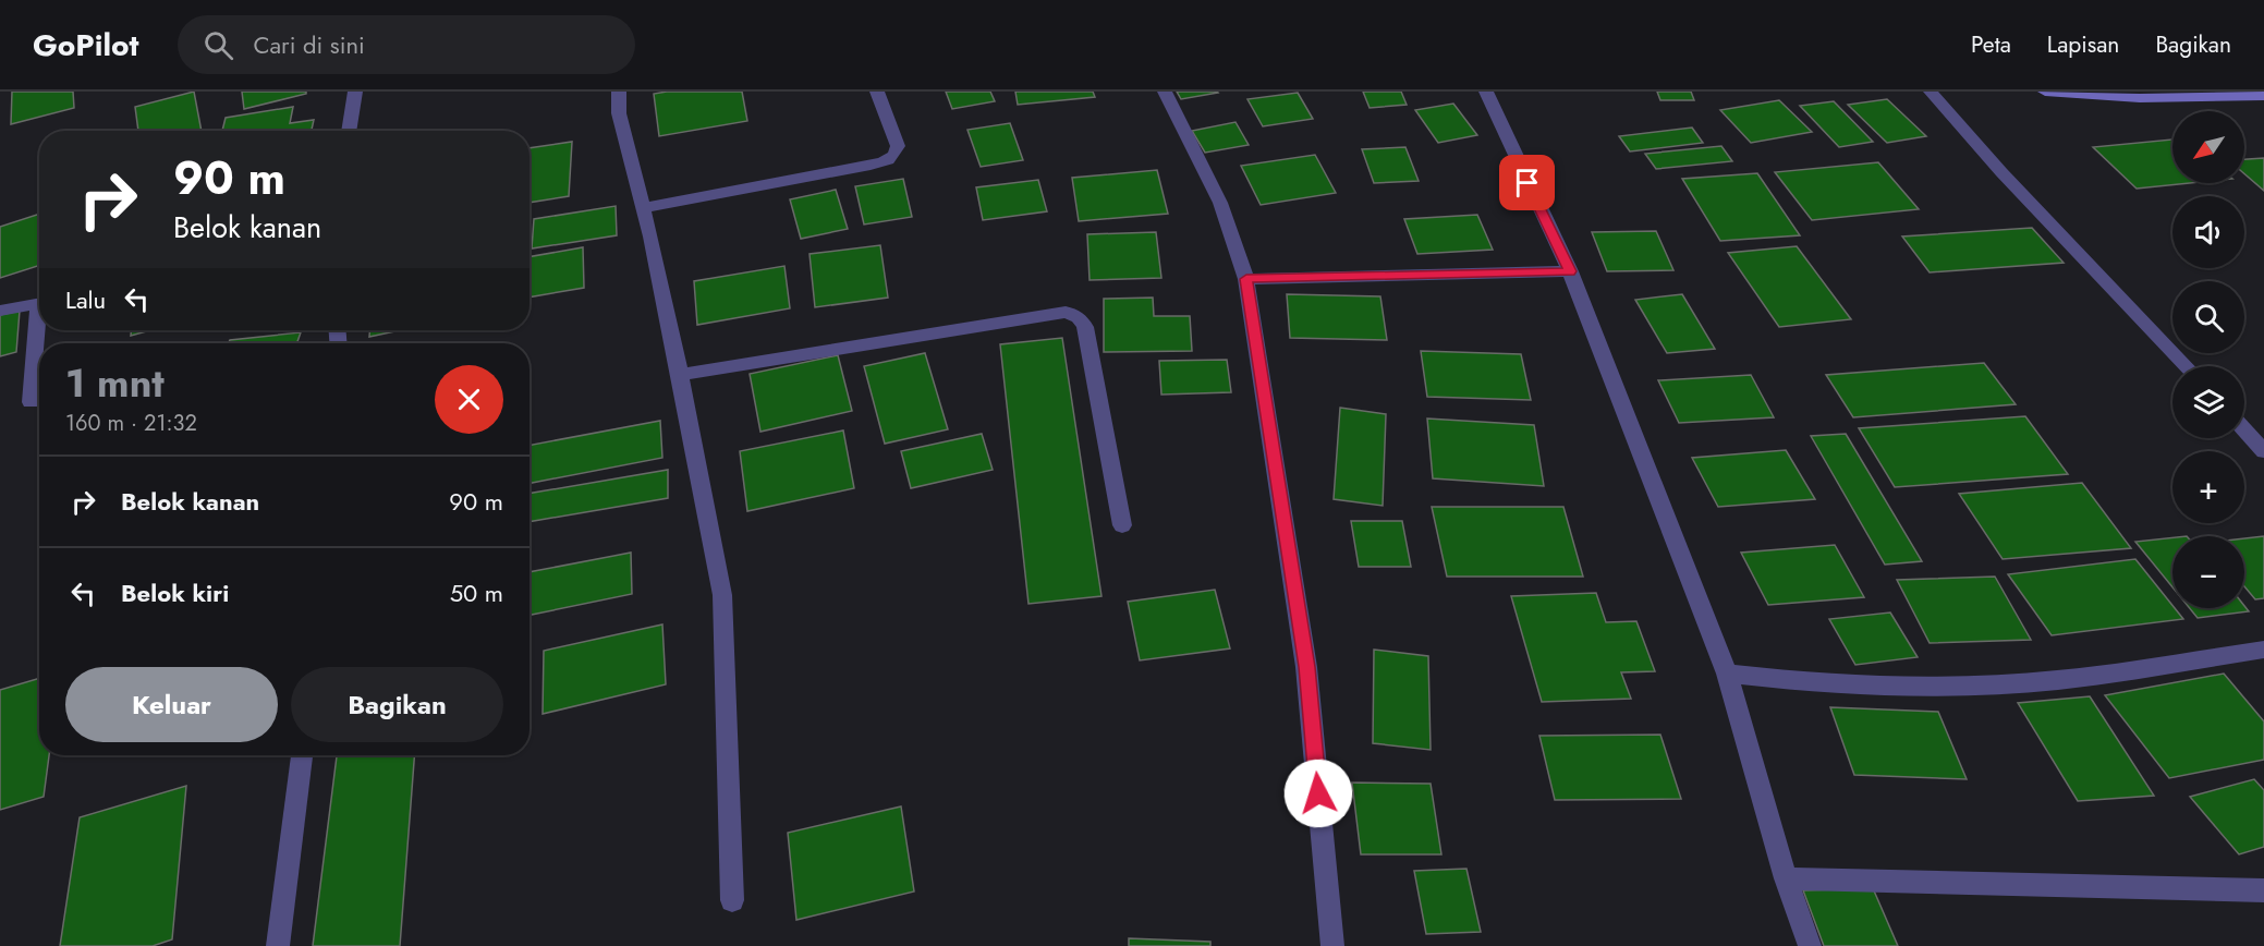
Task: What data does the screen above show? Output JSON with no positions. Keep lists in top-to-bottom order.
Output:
{
  "north": "bottom left",
  "page": {
    "header": "GoPilot",
    "search": "Cari di sini",
    "nav": ["Peta", "Lapisan", "Bagikan"],
    "map_buttons": ["+", "−"],
    "turn": ["90 m", "Belok kanan"],
    "then": "Lalu",
    "heading": ["1 mnt", "160 m · 21:32"],
    "list": [
      {
        "name": "Belok kanan",
        "value": "90 m"
      },
      {
        "name": "Belok kiri",
        "value": "50 m"
      }
    ],
    "buttons": ["Keluar", "Bagikan"]
  }
}
